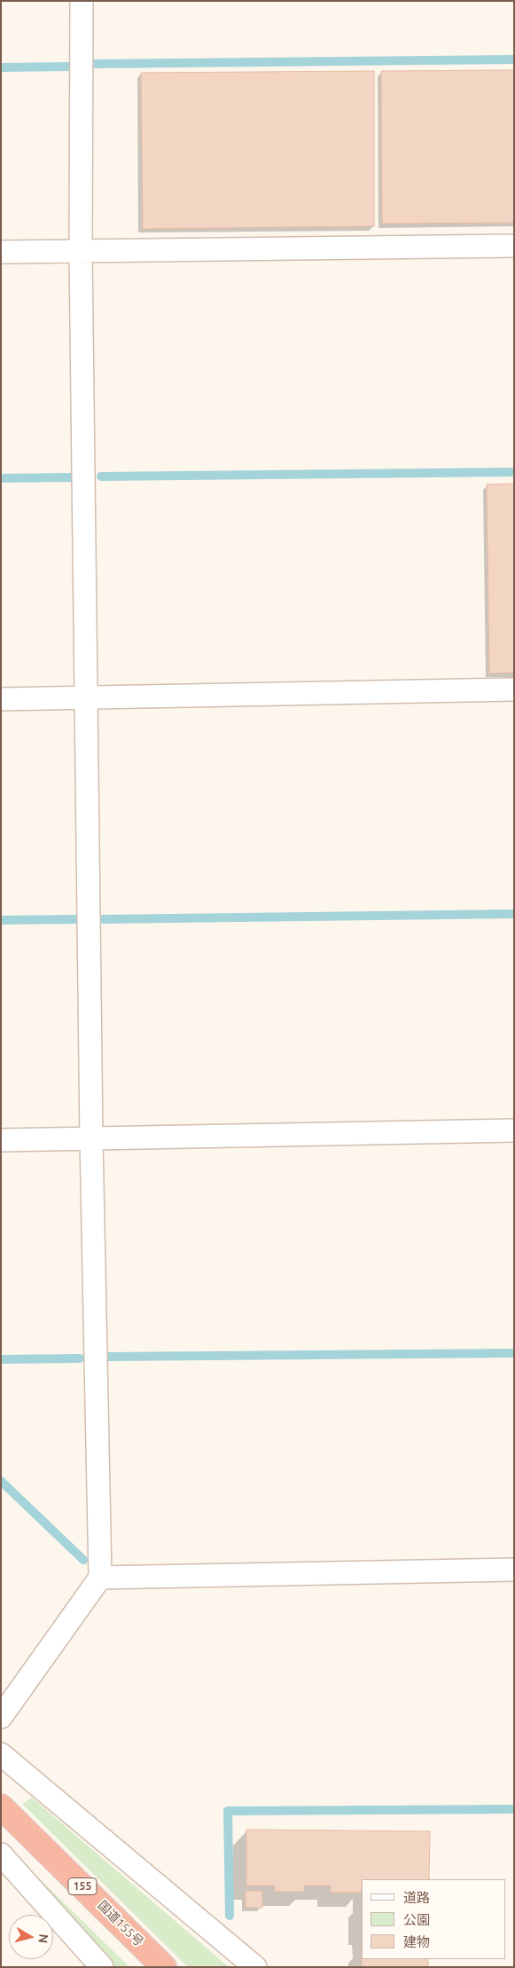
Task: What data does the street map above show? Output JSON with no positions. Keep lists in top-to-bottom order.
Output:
{
  "streets": {
    "highway": ["155", "国道155号"]
  },
  "legend": ["道路", "公園", "建物"],
  "north": "right"
}
